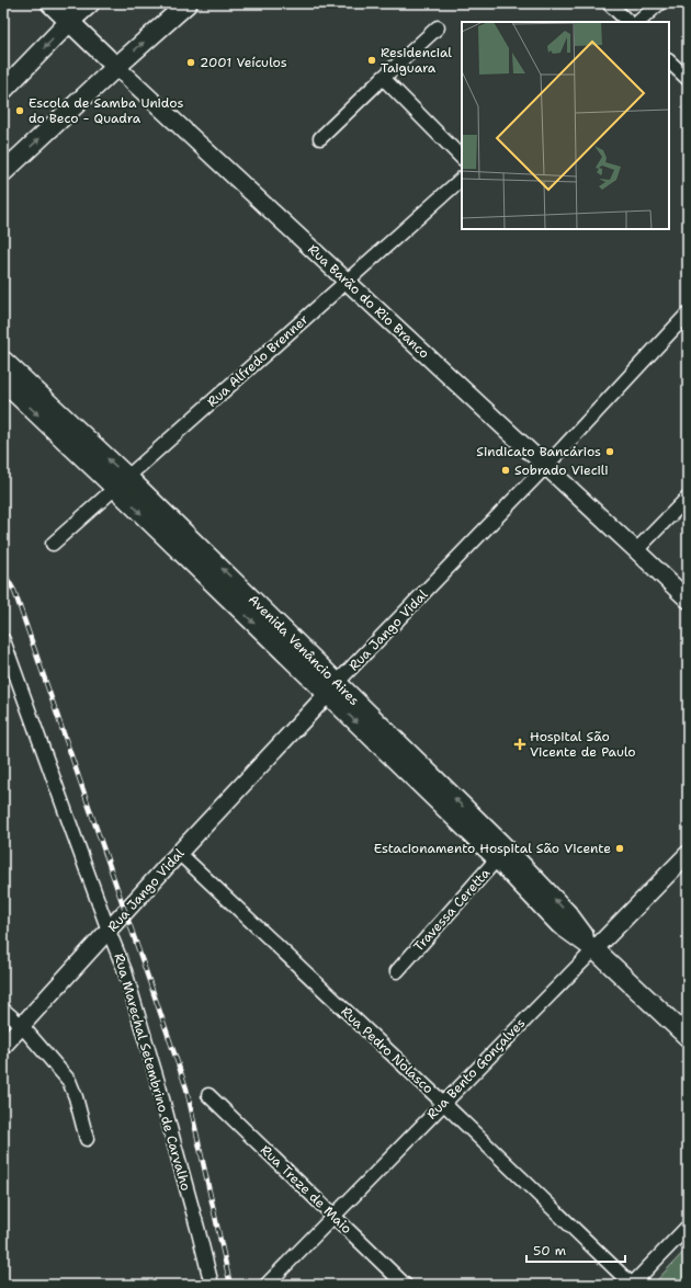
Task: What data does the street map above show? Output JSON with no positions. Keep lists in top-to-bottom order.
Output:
{
  "streets": {
    "main road": ["Rua Barão do Rio Branco", "Avenida Venâncio Aires"],
    "street": [
      "Rua Alfredo Brenner",
      "Rua Jango Vidal",
      "Travessa Ceretta",
      "Rua Pedro Nolasco",
      "Rua Bento Gonçalves",
      "Rua Marechal Setembrino de Carvalho",
      "Rua Treze de Maio"
    ]
  },
  "crossings": [
    ["Rua Barão do Rio Branco", "Rua Alfredo Brenner"],
    ["Rua Barão do Rio Branco", "Rua Jango Vidal"],
    ["Rua Alfredo Brenner", "Avenida Venâncio Aires"],
    ["Rua Jango Vidal", "Avenida Venâncio Aires"],
    ["Rua Jango Vidal", "Rua Pedro Nolasco"],
    ["Rua Jango Vidal", "Rua Marechal Setembrino de Carvalho"],
    ["Avenida Venâncio Aires", "Travessa Ceretta"],
    ["Avenida Venâncio Aires", "Rua Bento Gonçalves"],
    ["Rua Pedro Nolasco", "Rua Bento Gonçalves"],
    ["Rua Bento Gonçalves", "Rua Treze de Maio"]
  ],
  "places": {
    "other": [
      "Residencial Taiguara",
      "2001 Veículos",
      "Escola de Samba Unidos do Beco - Quadra",
      "Sindicato Bancários",
      "Sobrado Viecili",
      "Estacionamento Hospital São Vicente"
    ],
    "health": ["Hospital São Vicente de Paulo"]
  },
  "scale_bar": "50 m"
}
